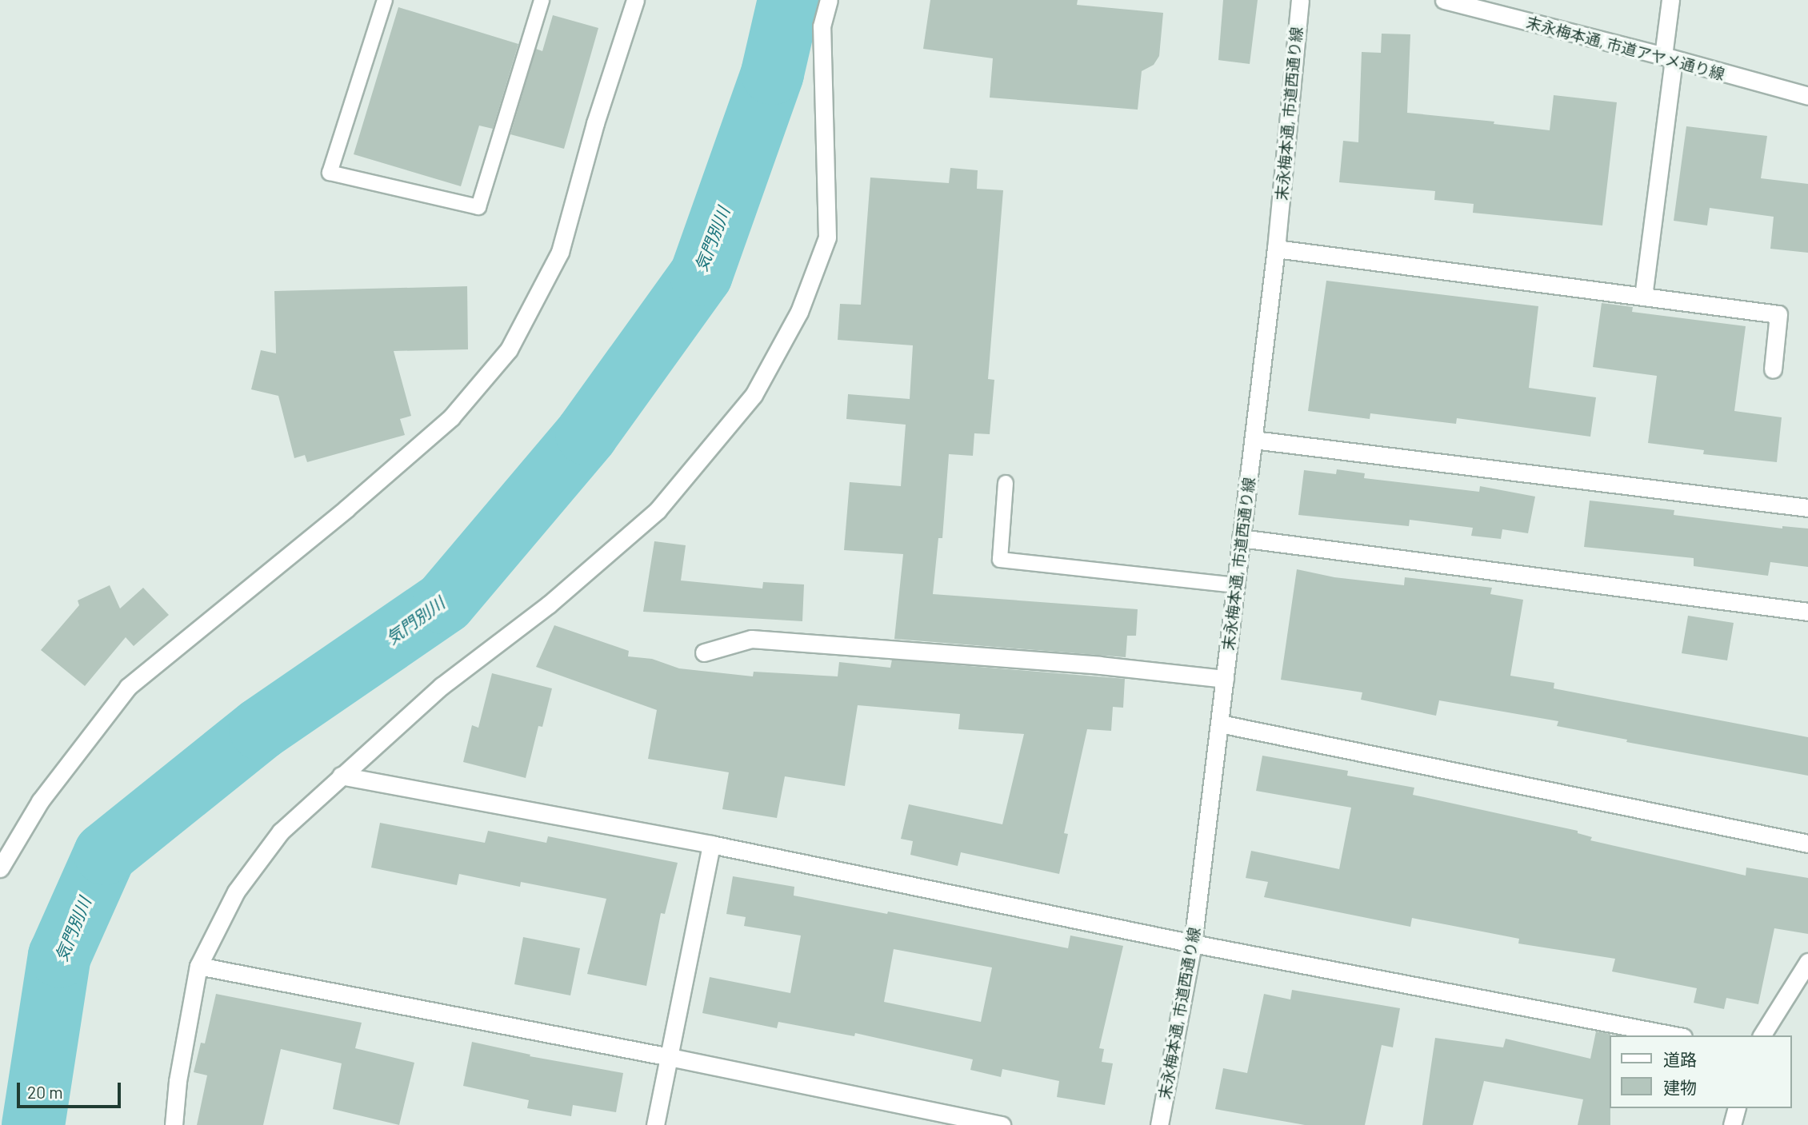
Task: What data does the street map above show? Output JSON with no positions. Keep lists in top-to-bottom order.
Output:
{
  "streets": {
    "street": ["末永梅本通, 市道アヤメ通り線", "末永梅本通, 市道西通り線"]
  },
  "water": ["気門別川"],
  "legend": ["道路", "建物"],
  "scale_bar": "20 m"
}
